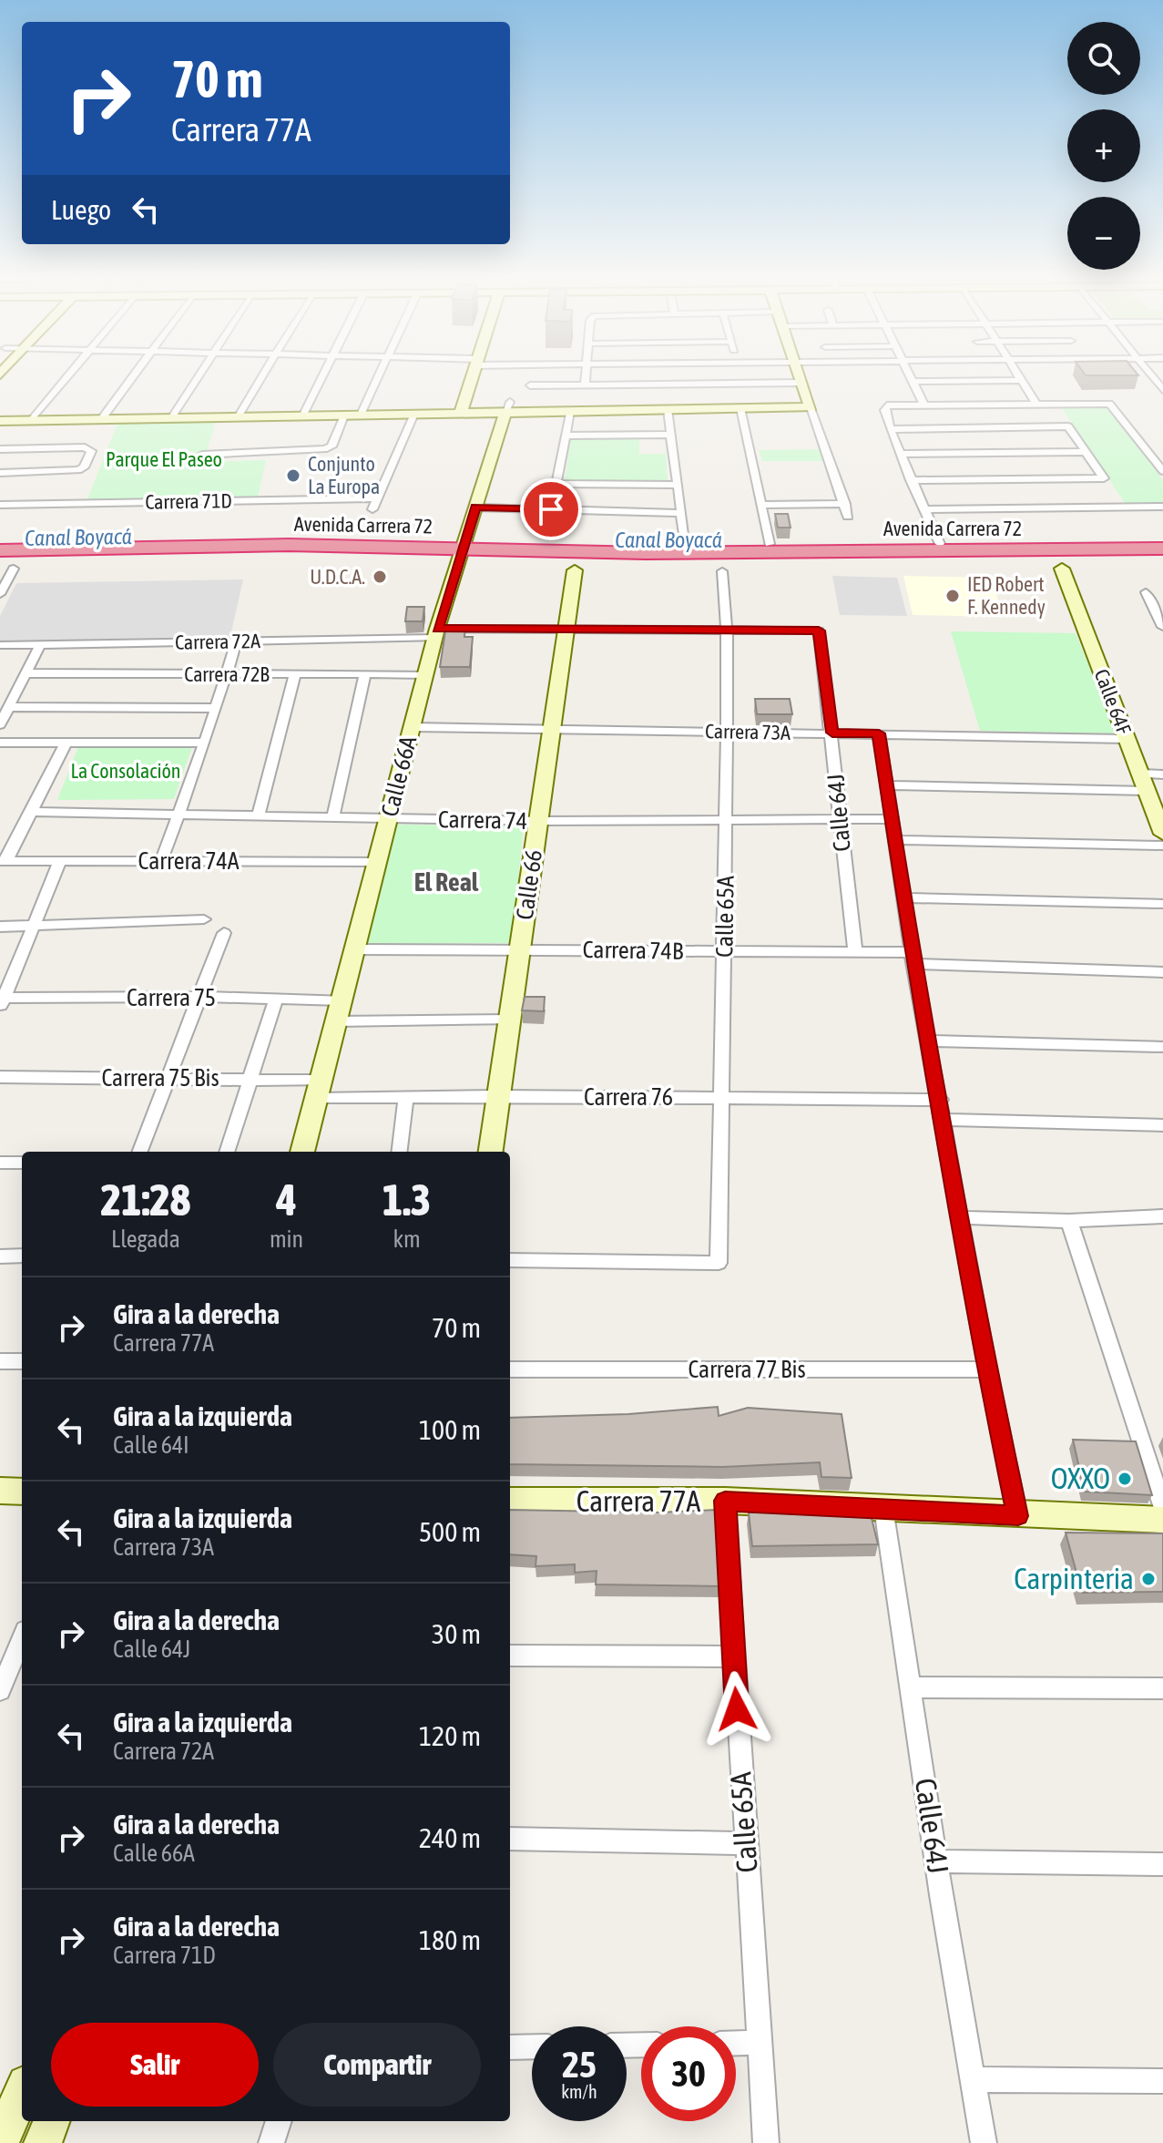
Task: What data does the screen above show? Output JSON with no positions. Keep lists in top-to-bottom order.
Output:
{
  "streets": {
    "highway": ["Avenida Carrera 72"],
    "street": [
      "Carrera 71D",
      "Carrera 72A",
      "Carrera 72B",
      "Calle 64F",
      "Carrera 73A",
      "Calle 66A",
      "Calle 64J",
      "Carrera 74",
      "Carrera 74A",
      "Calle 66",
      "Calle 65A",
      "Carrera 74B",
      "Carrera 75",
      "Carrera 75 Bis",
      "Carrera 76",
      "Carrera 77 Bis",
      "Carrera 77A"
    ]
  },
  "crossings": [
    ["Avenida Carrera 72", "Calle 66A"],
    ["Avenida Carrera 72", "Calle 66"],
    ["Avenida Carrera 72", "Calle 65A"],
    ["Carrera 72A", "Calle 66A"],
    ["Carrera 72A", "Calle 64J"],
    ["Carrera 72A", "Calle 66"],
    ["Carrera 72A", "Calle 65A"],
    ["Carrera 72B", "Calle 66A"],
    ["Calle 64F", "Carrera 73A"],
    ["Carrera 73A", "Calle 66A"],
    ["Carrera 73A", "Calle 64J"],
    ["Carrera 73A", "Calle 66"],
    ["Carrera 73A", "Calle 65A"],
    ["Calle 66A", "Carrera 74"],
    ["Calle 66A", "Carrera 74A"],
    ["Calle 66A", "Carrera 74B"],
    ["Calle 66A", "Carrera 75"],
    ["Calle 66A", "Carrera 75 Bis"],
    ["Calle 66A", "Carrera 76"],
    ["Calle 64J", "Carrera 74"],
    ["Calle 64J", "Carrera 74B"],
    ["Calle 64J", "Carrera 77A"],
    ["Carrera 74", "Calle 66"],
    ["Carrera 74", "Calle 65A"],
    ["Calle 66", "Carrera 74B"],
    ["Calle 66", "Carrera 76"],
    ["Calle 65A", "Carrera 74B"],
    ["Calle 65A", "Carrera 76"],
    ["Calle 65A", "Carrera 77A"],
    ["Carrera 75 Bis", "Carrera 76"]
  ],
  "districts": ["El Real"],
  "water": ["Canal Boyacá"],
  "parks": ["Parque El Paseo", "La Consolación"],
  "places": [
    "Conjunto La Europa",
    "U.D.C.A.",
    "IED Robert F. Kennedy",
    "OXXO",
    "Carpinteria"
  ],
  "page": {
    "map_buttons": ["+", "−"],
    "turn": ["70 m", "Carrera 77A"],
    "then": "Luego",
    "eta": [
      "21:28",
      "Llegada",
      "4",
      "min",
      "1.3",
      "km"
    ],
    "list": [
      {
        "name": "Gira a la derecha",
        "note": "Carrera 77A",
        "value": "70 m"
      },
      {
        "name": "Gira a la izquierda",
        "note": "Calle 64I",
        "value": "100 m"
      },
      {
        "name": "Gira a la izquierda",
        "note": "Carrera 73A",
        "value": "500 m"
      },
      {
        "name": "Gira a la derecha",
        "note": "Calle 64J",
        "value": "30 m"
      },
      {
        "name": "Gira a la izquierda",
        "note": "Carrera 72A",
        "value": "120 m"
      },
      {
        "name": "Gira a la derecha",
        "note": "Calle 66A",
        "value": "240 m"
      },
      {
        "name": "Gira a la derecha",
        "note": "Carrera 71D",
        "value": "180 m"
      }
    ],
    "buttons": ["Salir", "Compartir"],
    "speed": "25 km/h",
    "limit": "30"
  }
}
